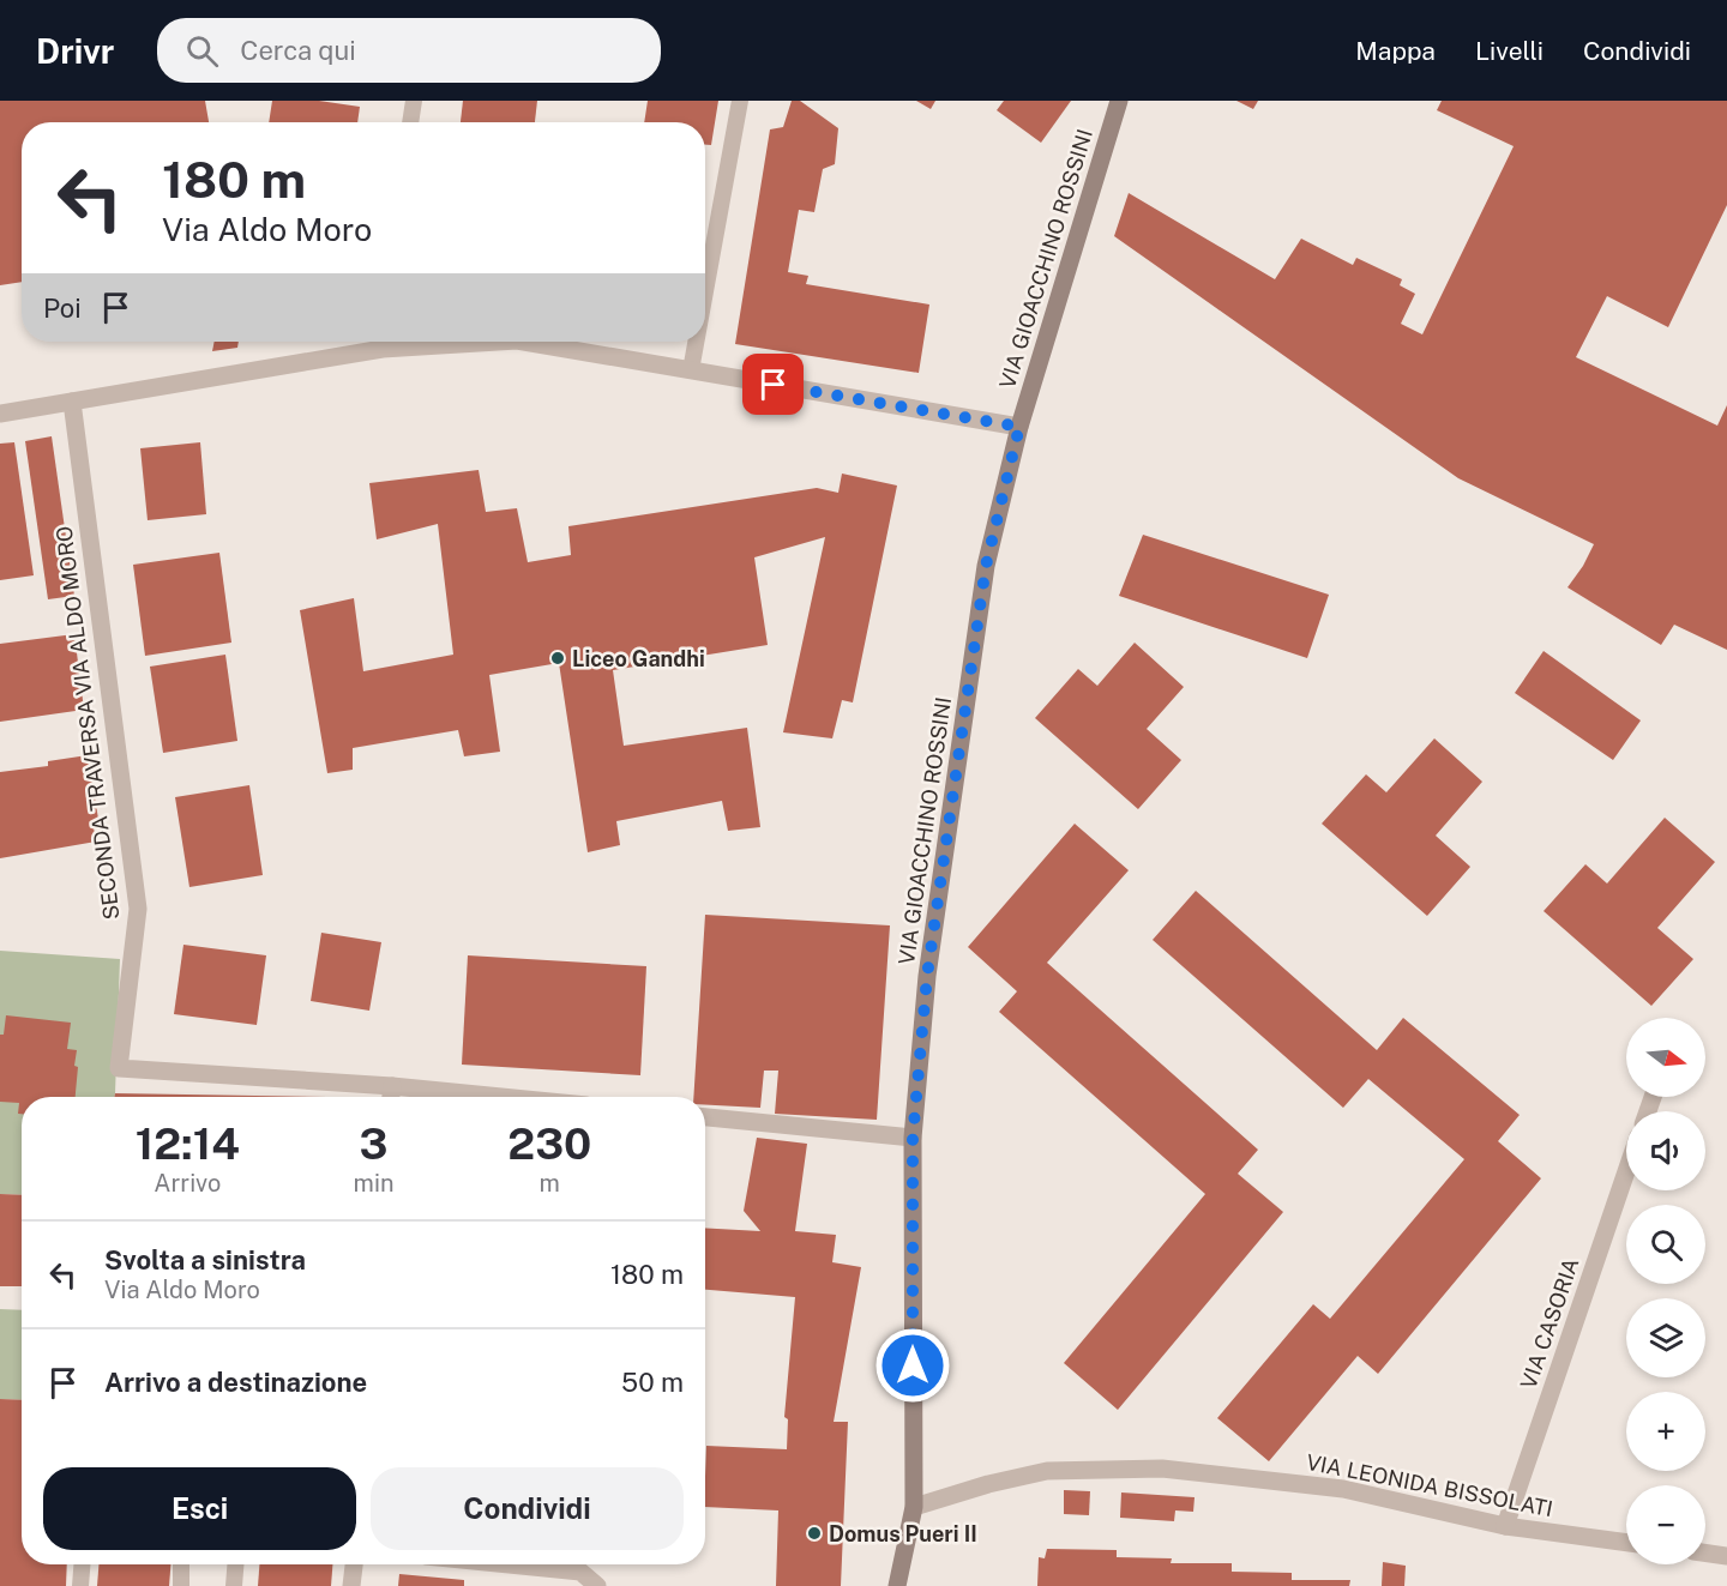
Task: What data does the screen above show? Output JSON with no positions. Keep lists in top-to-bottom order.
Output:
{
  "streets": {
    "street": [
      "VIA GIOACCHINO ROSSINI",
      "SECONDA TRAVERSA VIA ALDO MORO",
      "VIA CASORIA",
      "VIA LEONIDA BISSOLATI"
    ]
  },
  "crossings": [
    ["VIA GIOACCHINO ROSSINI", "VIA LEONIDA BISSOLATI"],
    ["VIA CASORIA", "VIA LEONIDA BISSOLATI"]
  ],
  "places": ["Liceo Gandhi", "Domus Pueri II"],
  "north": "right",
  "page": {
    "header": "Drivr",
    "search": "Cerca qui",
    "nav": ["Mappa", "Livelli", "Condividi"],
    "turn": ["180 m", "Via Aldo Moro"],
    "then": "Poi",
    "map_buttons": ["+", "−"],
    "eta": [
      "12:14",
      "Arrivo",
      "3",
      "min",
      "230",
      "m"
    ],
    "list": [
      {
        "name": "Svolta a sinistra",
        "note": "Via Aldo Moro",
        "value": "180 m"
      },
      {
        "name": "Arrivo a destinazione",
        "value": "50 m"
      }
    ],
    "buttons": ["Esci", "Condividi"]
  }
}
